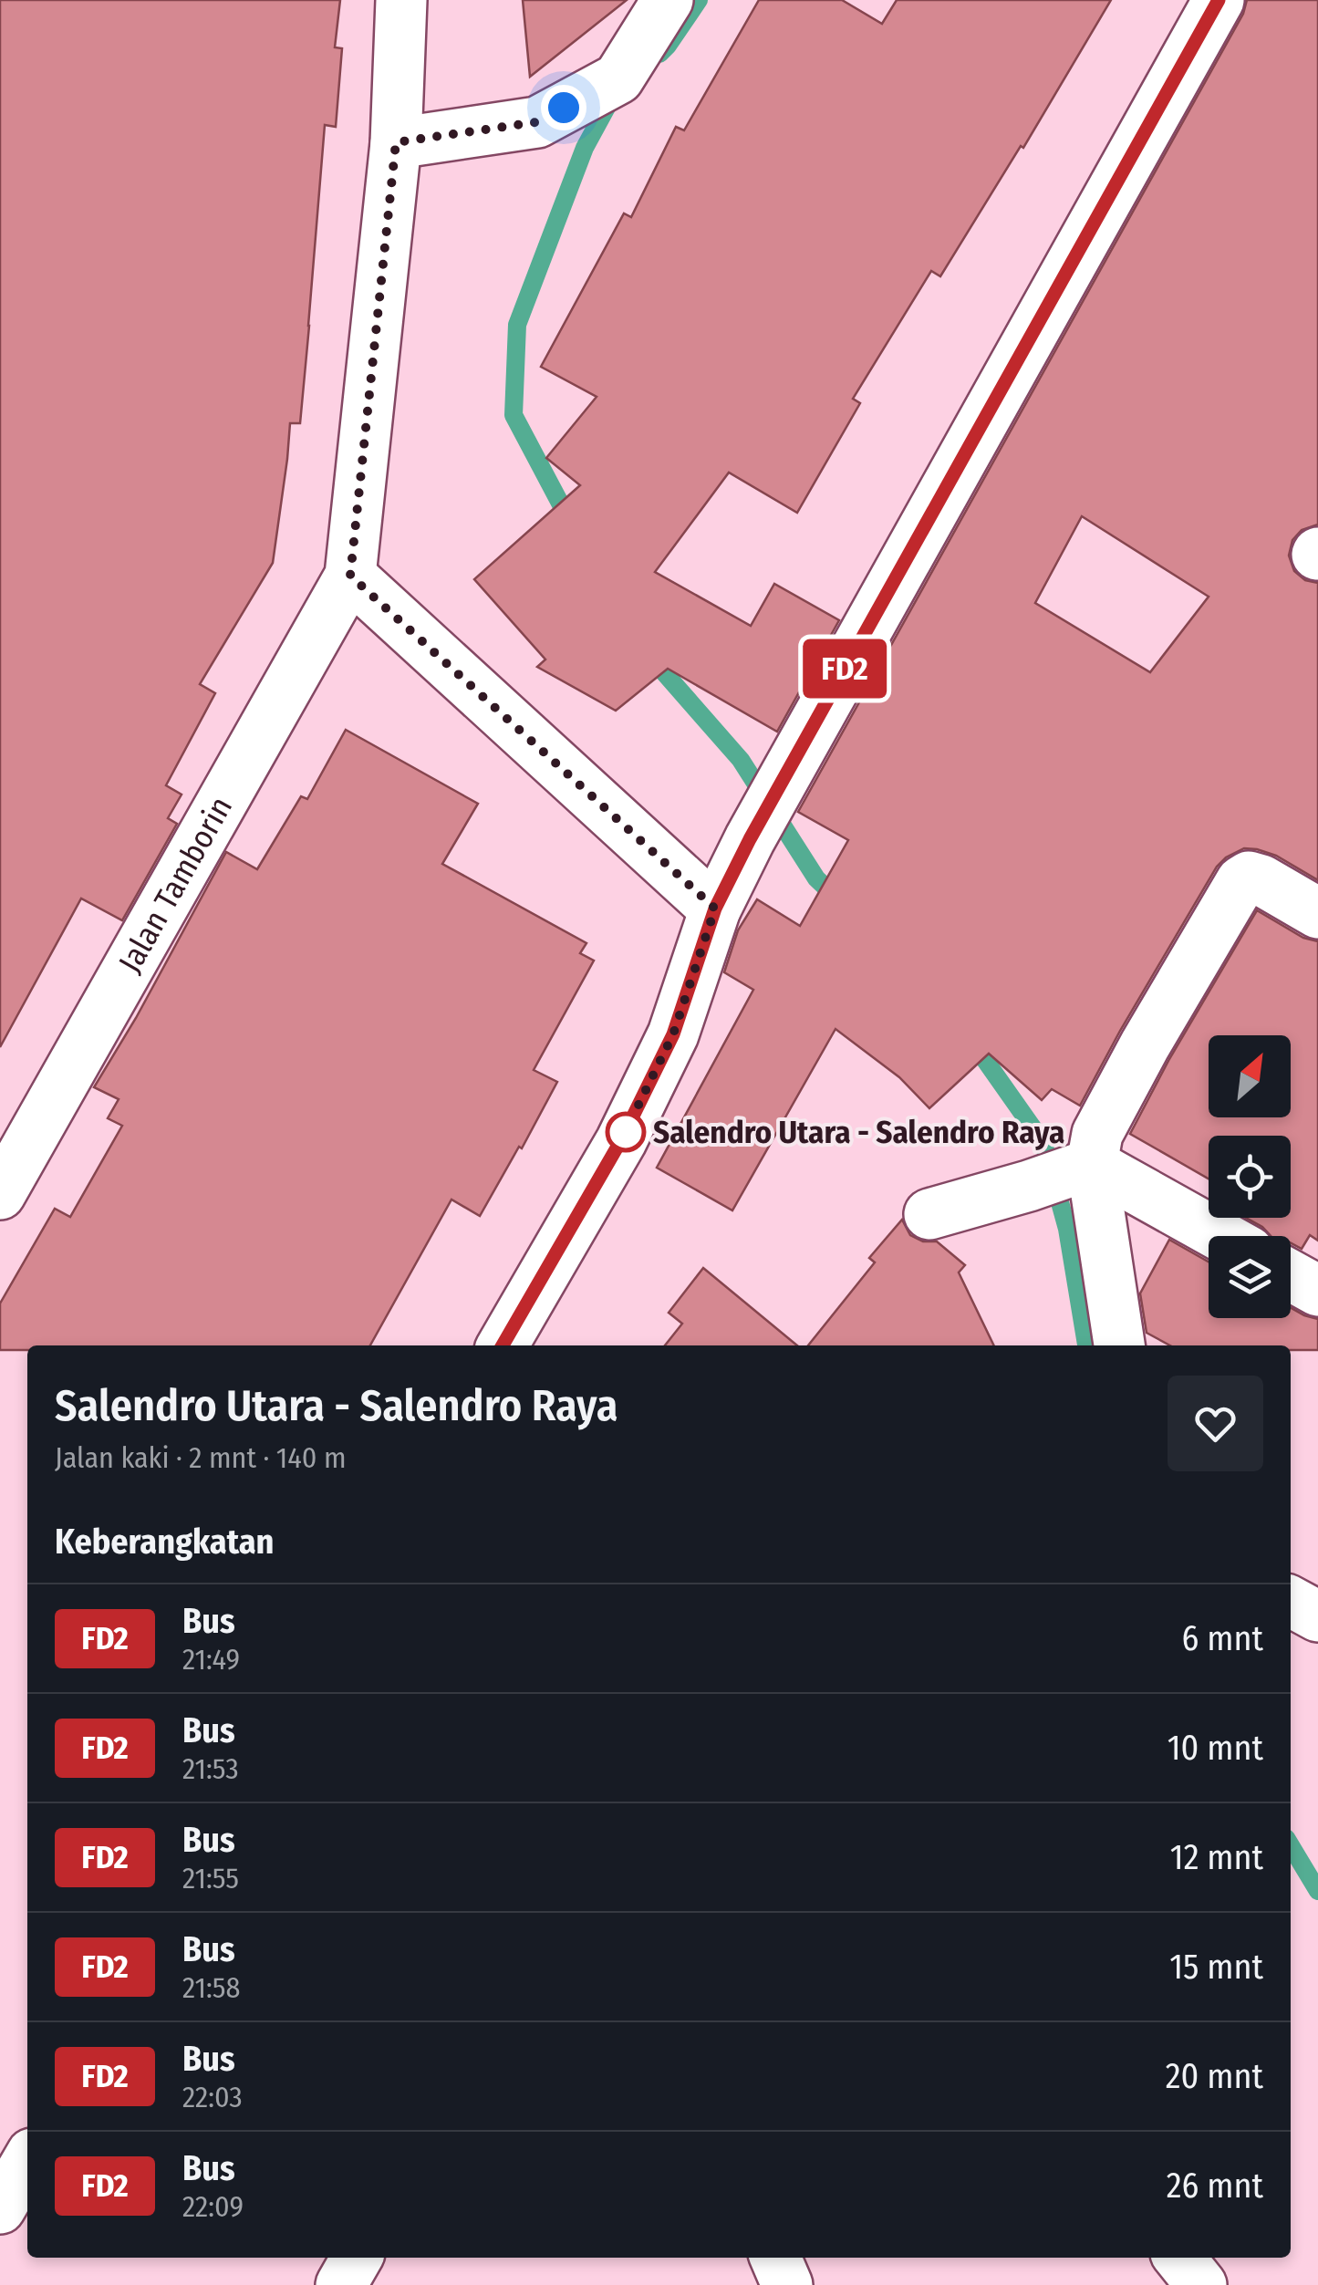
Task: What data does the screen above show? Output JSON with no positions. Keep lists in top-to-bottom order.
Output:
{
  "streets": {
    "street": ["Jalan Tamborin"]
  },
  "places": ["Salendro Utara - Salendro Raya"],
  "lines": ["bus line FD2"],
  "north": "top right",
  "page": {
    "on_map": "FD2",
    "heading": [
      ["Salendro Utara - Salendro Raya", "Jalan kaki · 2 mnt · 140 m"],
      "Keberangkatan"
    ],
    "list": [
      {
        "mark": "FD2",
        "name": "Bus",
        "note": "21:49",
        "value": "6 mnt"
      },
      {
        "mark": "FD2",
        "name": "Bus",
        "note": "21:53",
        "value": "10 mnt"
      },
      {
        "mark": "FD2",
        "name": "Bus",
        "note": "21:55",
        "value": "12 mnt"
      },
      {
        "mark": "FD2",
        "name": "Bus",
        "note": "21:58",
        "value": "15 mnt"
      },
      {
        "mark": "FD2",
        "name": "Bus",
        "note": "22:03",
        "value": "20 mnt"
      },
      {
        "mark": "FD2",
        "name": "Bus",
        "note": "22:09",
        "value": "26 mnt"
      }
    ]
  }
}
